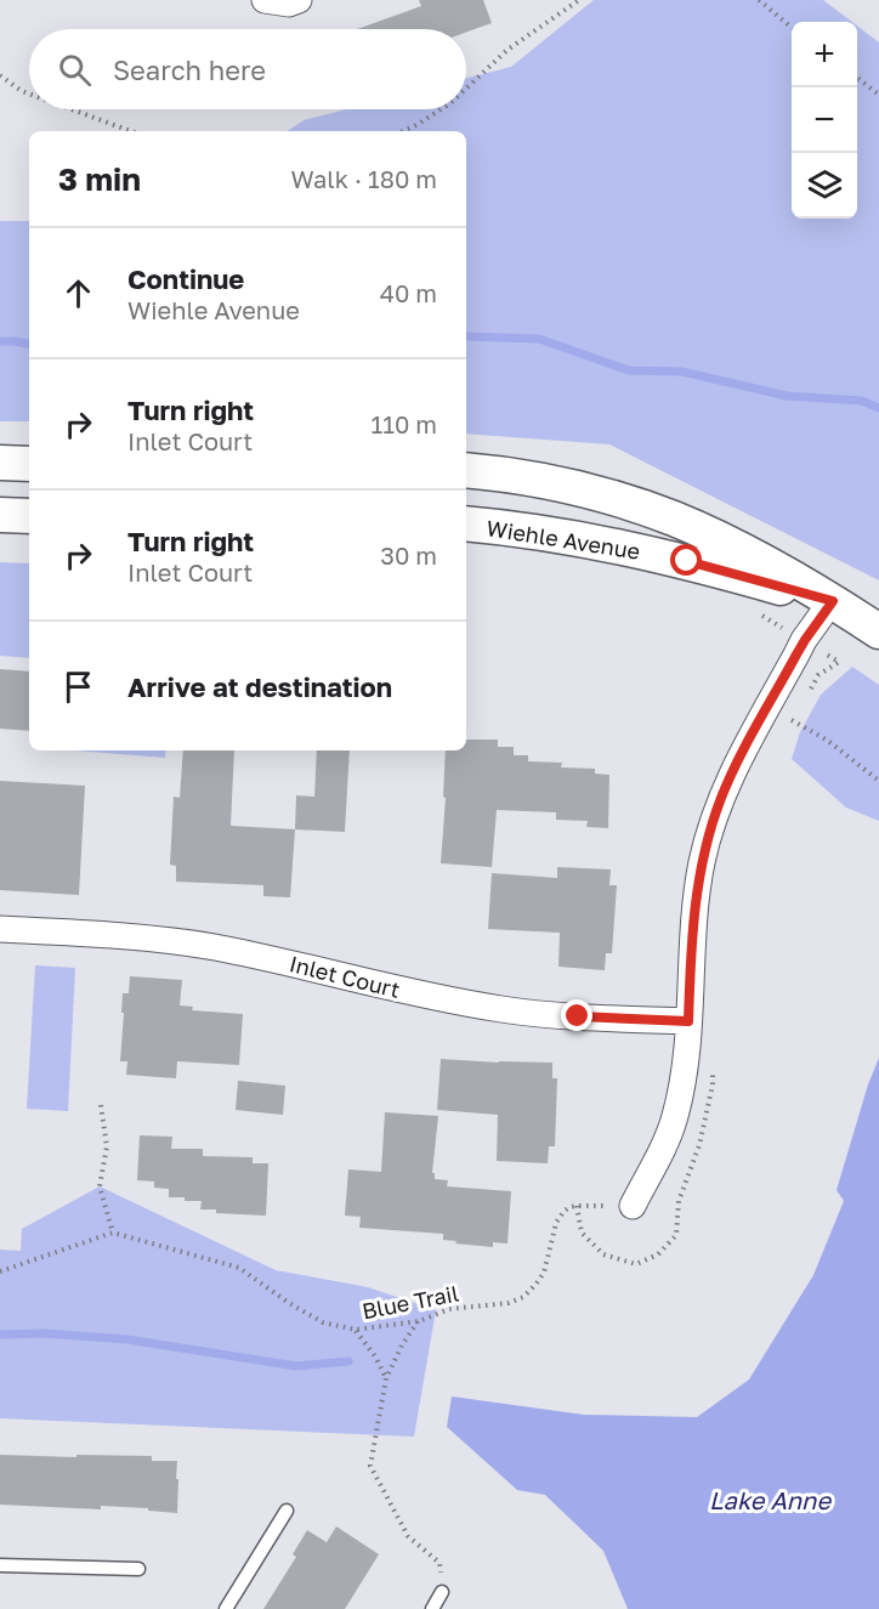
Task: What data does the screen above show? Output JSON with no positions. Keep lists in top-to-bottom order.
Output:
{
  "streets": {
    "main road": ["Wiehle Avenue"],
    "street": ["Inlet Court"],
    "path": ["Blue Trail"]
  },
  "water": ["Lake Anne"],
  "page": {
    "map_buttons": ["+", "−"],
    "search": "Search here",
    "heading": ["3 min", "Walk · 180 m"],
    "list": [
      ["Continue", "Wiehle Avenue", "40 m"],
      ["Turn right", "Inlet Court", "110 m"],
      ["Turn right", "Inlet Court", "30 m"],
      "Arrive at destination"
    ]
  }
}
